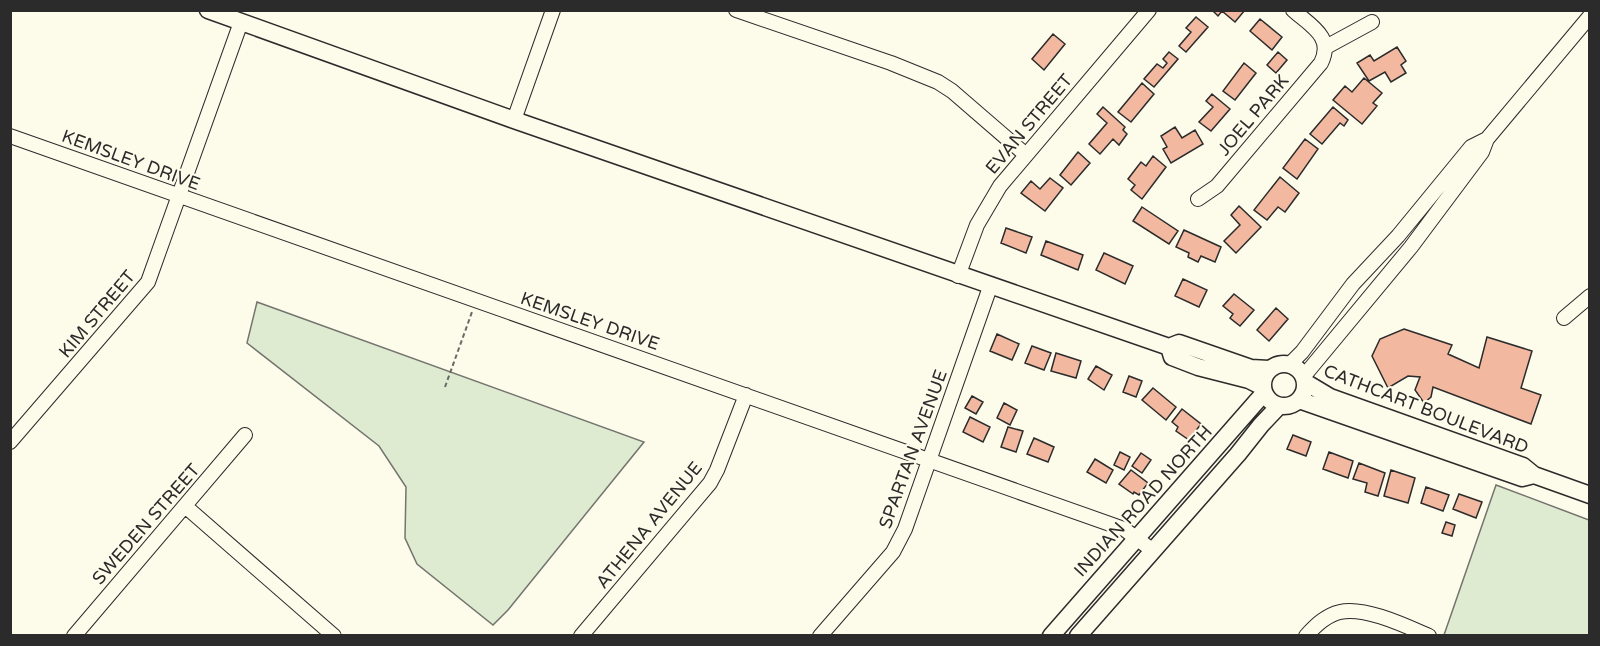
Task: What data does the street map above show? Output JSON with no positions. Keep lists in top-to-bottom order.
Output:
{
  "streets": {
    "main road": ["CATHCART BOULEVARD", "INDIAN ROAD NORTH"],
    "street": [
      "JOEL PARK",
      "EVAN STREET",
      "KEMSLEY DRIVE",
      "KIM STREET",
      "SPARTAN AVENUE",
      "SWEDEN STREET",
      "ATHENA AVENUE"
    ]
  },
  "crossings": [
    ["KEMSLEY DRIVE", "KIM STREET"],
    ["KEMSLEY DRIVE", "SPARTAN AVENUE"],
    ["KEMSLEY DRIVE", "INDIAN ROAD NORTH"],
    ["KEMSLEY DRIVE", "ATHENA AVENUE"],
    ["CATHCART BOULEVARD", "INDIAN ROAD NORTH"]
  ]
}
